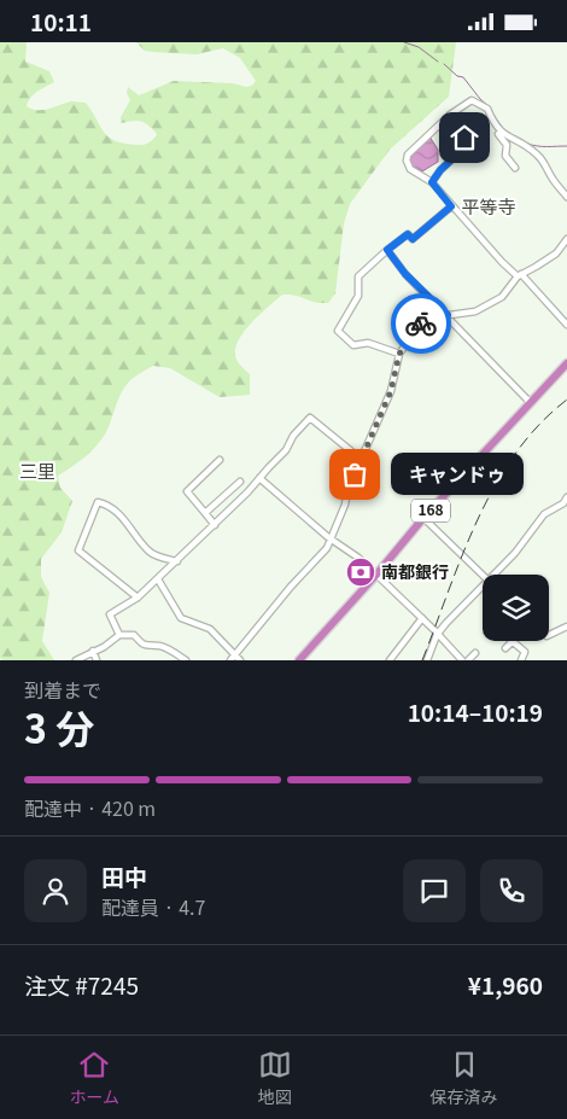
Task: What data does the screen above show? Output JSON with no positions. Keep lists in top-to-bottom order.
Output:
{
  "streets": {
    "highway": ["168"]
  },
  "districts": ["平等寺", "三里"],
  "places": {
    "other": ["キャンドゥ"],
    "bank": ["南都銀行"]
  },
  "page": {
    "status": "10:11",
    "bubble": "キャンドゥ",
    "heading": ["3 分", "到着まで", "10:14–10:19"],
    "panel": [
      "田中",
      "配達員 · 4.7",
      "注文 #7245",
      "¥1,960"
    ],
    "bar": "配達中 · 420 m",
    "tabs": ["ホーム", "地図", "保存済み"]
  }
}
